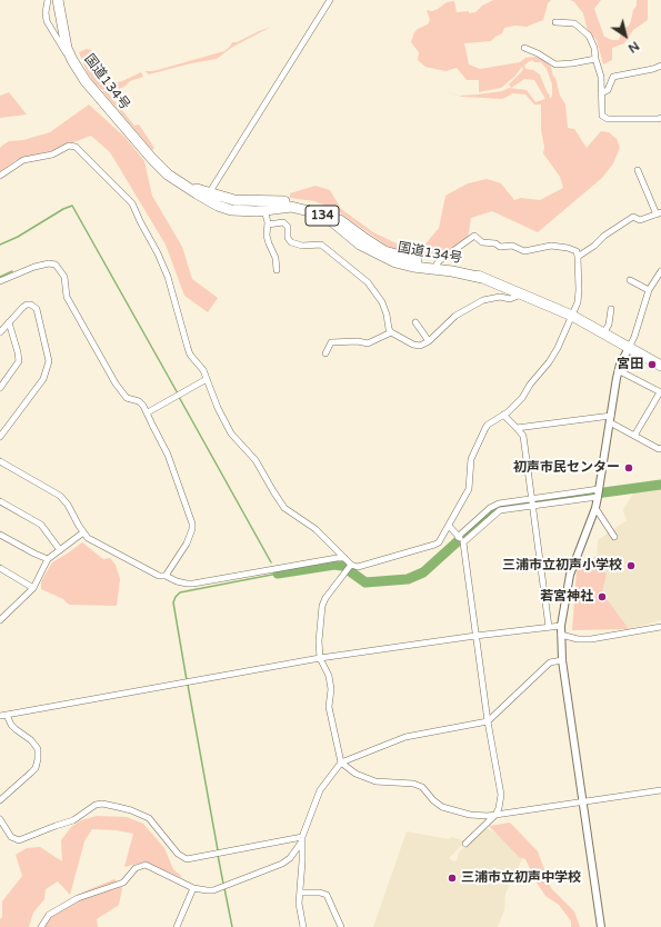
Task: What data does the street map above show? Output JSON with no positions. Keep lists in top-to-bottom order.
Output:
{
  "streets": {
    "highway": ["国道134号", "134"]
  },
  "places": [
    "宮田",
    "初声市民センター",
    "三浦市立初声小学校",
    "若宮神社",
    "三浦市立初声中学校"
  ],
  "north": "bottom right"
}
